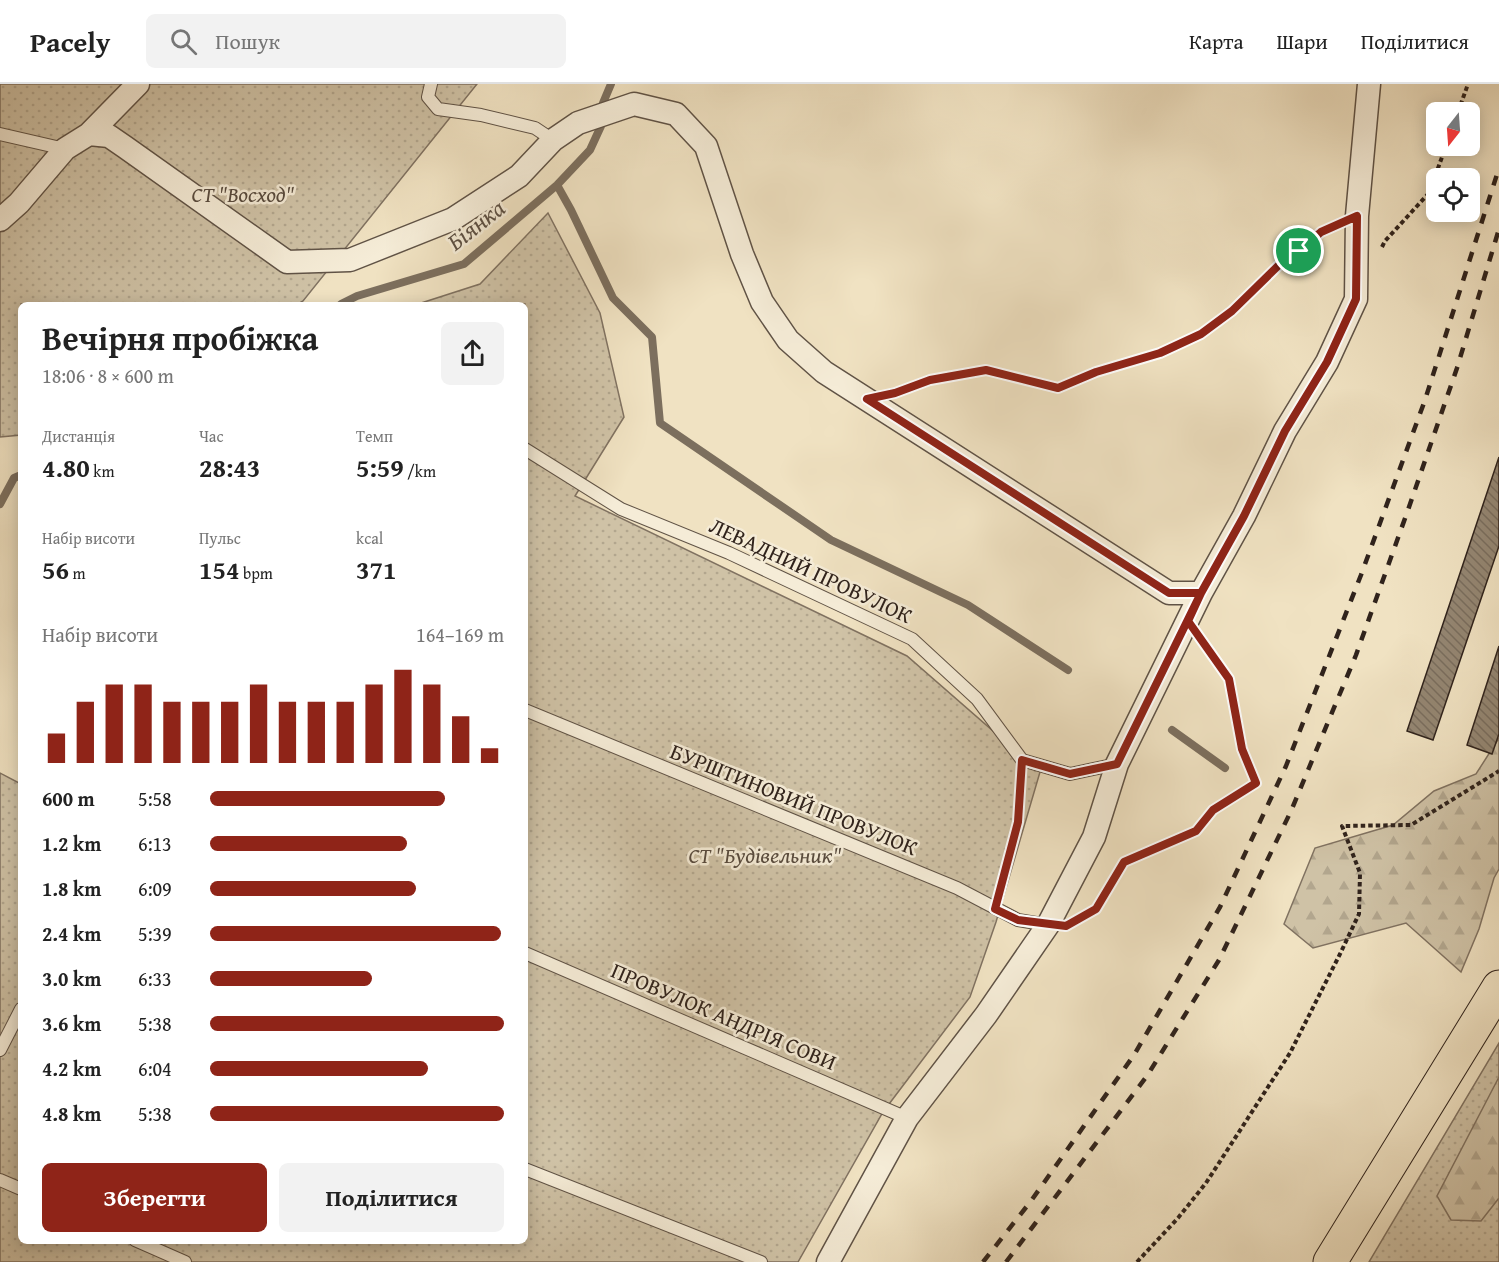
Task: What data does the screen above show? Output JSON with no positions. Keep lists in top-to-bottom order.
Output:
{
  "streets": {
    "lane": ["ЛЕВАДНИЙ ПРОВУЛОК", "БУРШТИНОВИЙ ПРОВУЛОК", "ПРОВУЛОК АНДРІЯ СОВИ"]
  },
  "water": ["Біянка"],
  "parks": ["СТ \"Восход\"", "СТ \"Будівельник\""],
  "north": "bottom",
  "page": {
    "header": "Pacely",
    "search": "Пошук",
    "nav": ["Карта", "Шари", "Поділитися"],
    "heading": ["Вечірня пробіжка", "18:06 · 8 × 600 m"],
    "stats": [
      ["Дистанція", "4.80 km"],
      ["Час", "28:43"],
      ["Темп", "5:59 /km"],
      ["Набір висоти", "56 m"],
      ["Пульс", "154 bpm"],
      ["kcal", "371"]
    ],
    "chart": ["Набір висоти", "164–169 m"],
    "list": [
      {
        "name": "600 m",
        "note": "5:58"
      },
      {
        "name": "1.2 km",
        "note": "6:13"
      },
      {
        "name": "1.8 km",
        "note": "6:09"
      },
      {
        "name": "2.4 km",
        "note": "5:39"
      },
      {
        "name": "3.0 km",
        "note": "6:33"
      },
      {
        "name": "3.6 km",
        "note": "5:38"
      },
      {
        "name": "4.2 km",
        "note": "6:04"
      },
      {
        "name": "4.8 km",
        "note": "5:38"
      }
    ],
    "buttons": ["Зберегти", "Поділитися"]
  }
}
